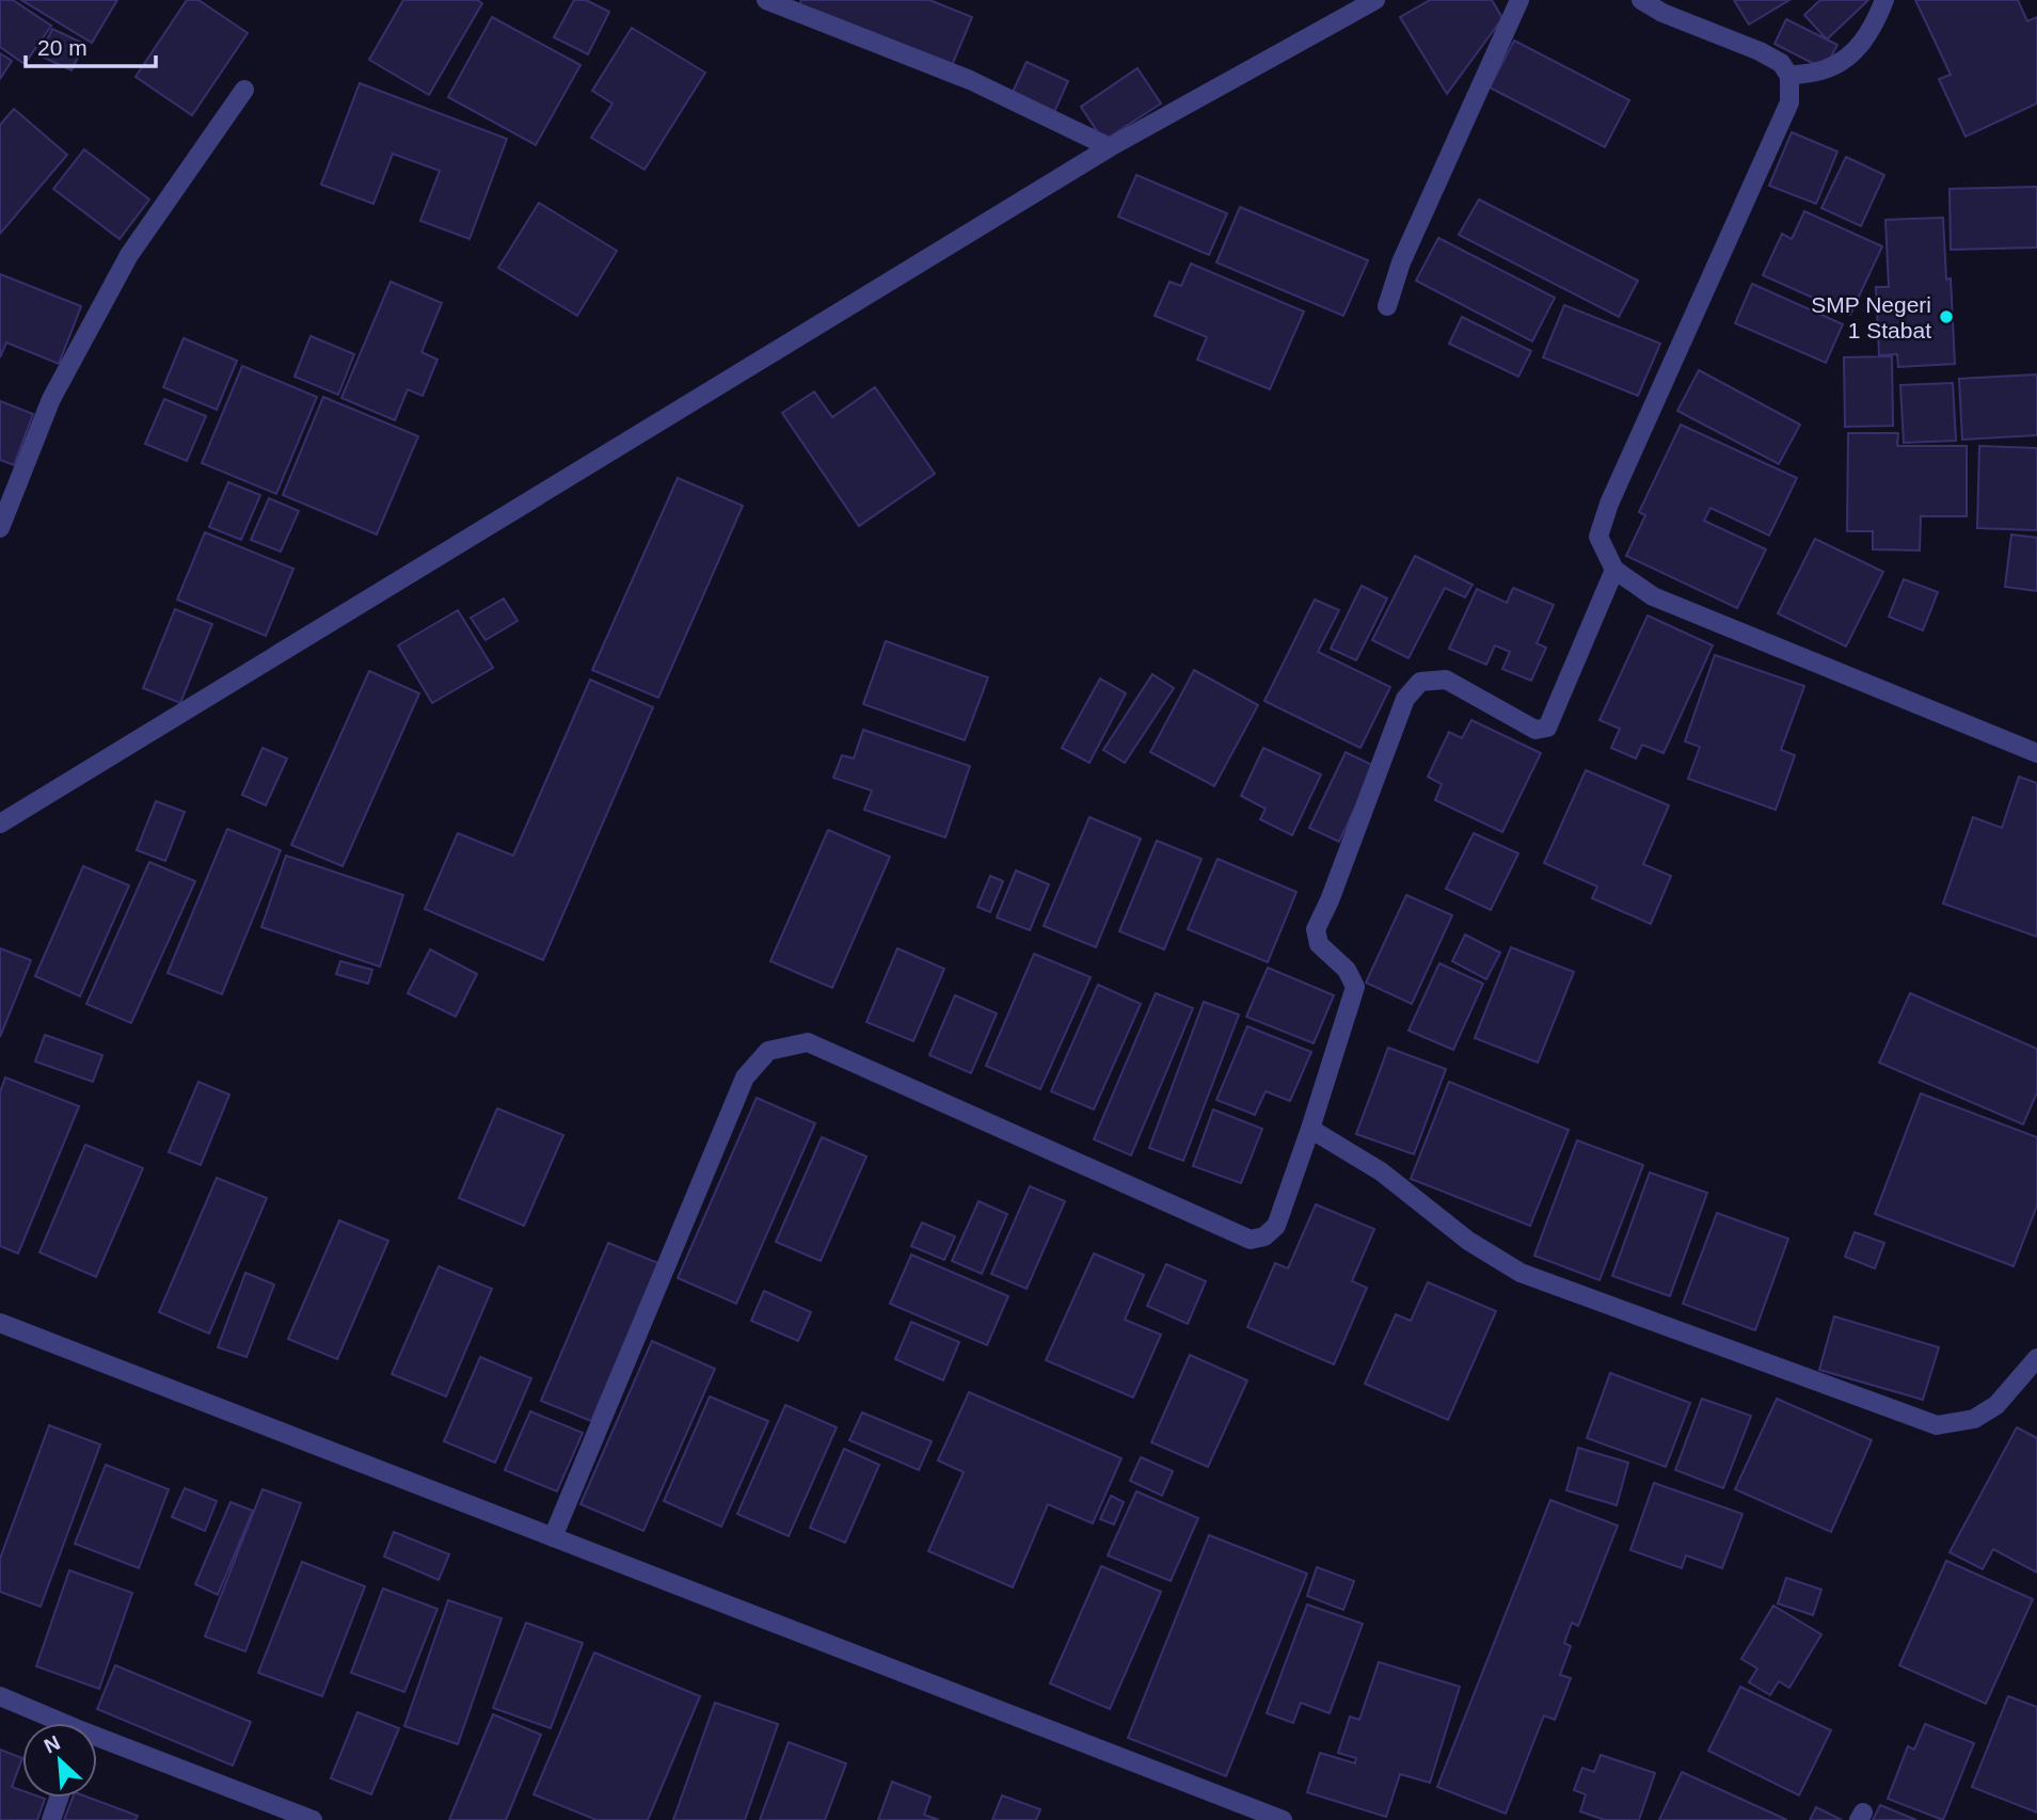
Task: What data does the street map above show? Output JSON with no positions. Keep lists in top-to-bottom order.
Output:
{
  "places": ["SMP Negeri 1 Stabat"],
  "scale_bar": "20 m",
  "north": "top left"
}
